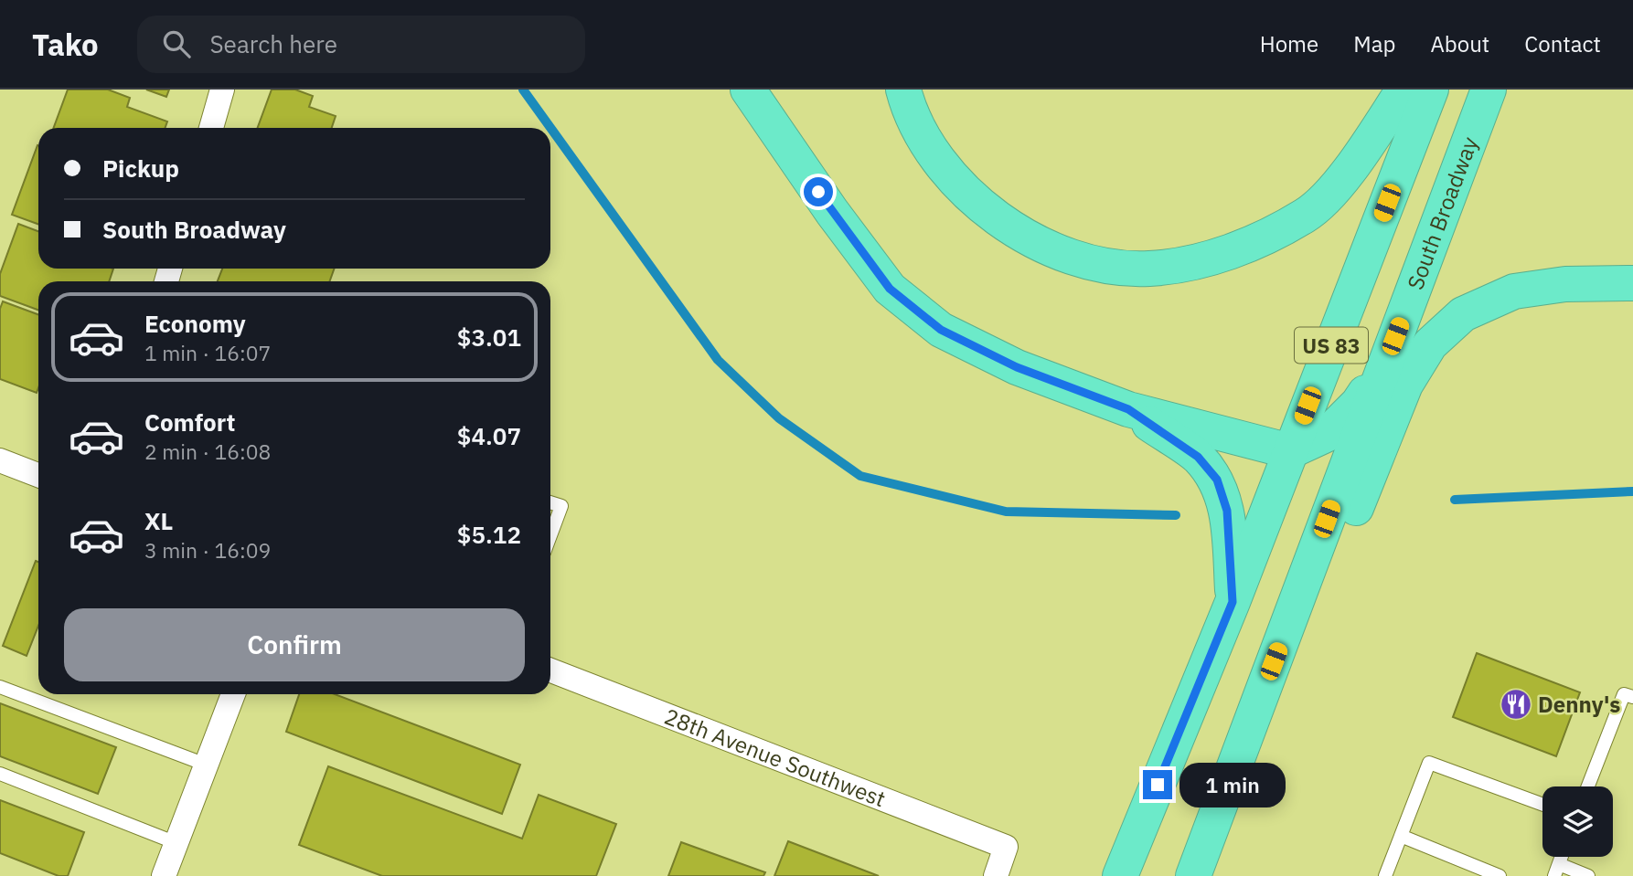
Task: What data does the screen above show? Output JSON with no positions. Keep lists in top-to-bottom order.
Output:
{
  "streets": {
    "highway": ["South Broadway", "US 83"],
    "street": ["28th Avenue Southwest"]
  },
  "places": {
    "restaurant": ["Denny's"]
  },
  "page": {
    "header": "Tako",
    "search": "Search here",
    "nav": [
      "Home",
      "Map",
      "About",
      "Contact"
    ],
    "banner": ["Pickup", "South Broadway"],
    "list": [
      {
        "name": "Economy",
        "note": "1 min · 16:07",
        "value": "$3.01"
      },
      {
        "name": "Comfort",
        "note": "2 min · 16:08",
        "value": "$4.07"
      },
      {
        "name": "XL",
        "note": "3 min · 16:09",
        "value": "$5.12"
      }
    ],
    "buttons": "Confirm",
    "bubble": "1 min"
  }
}
